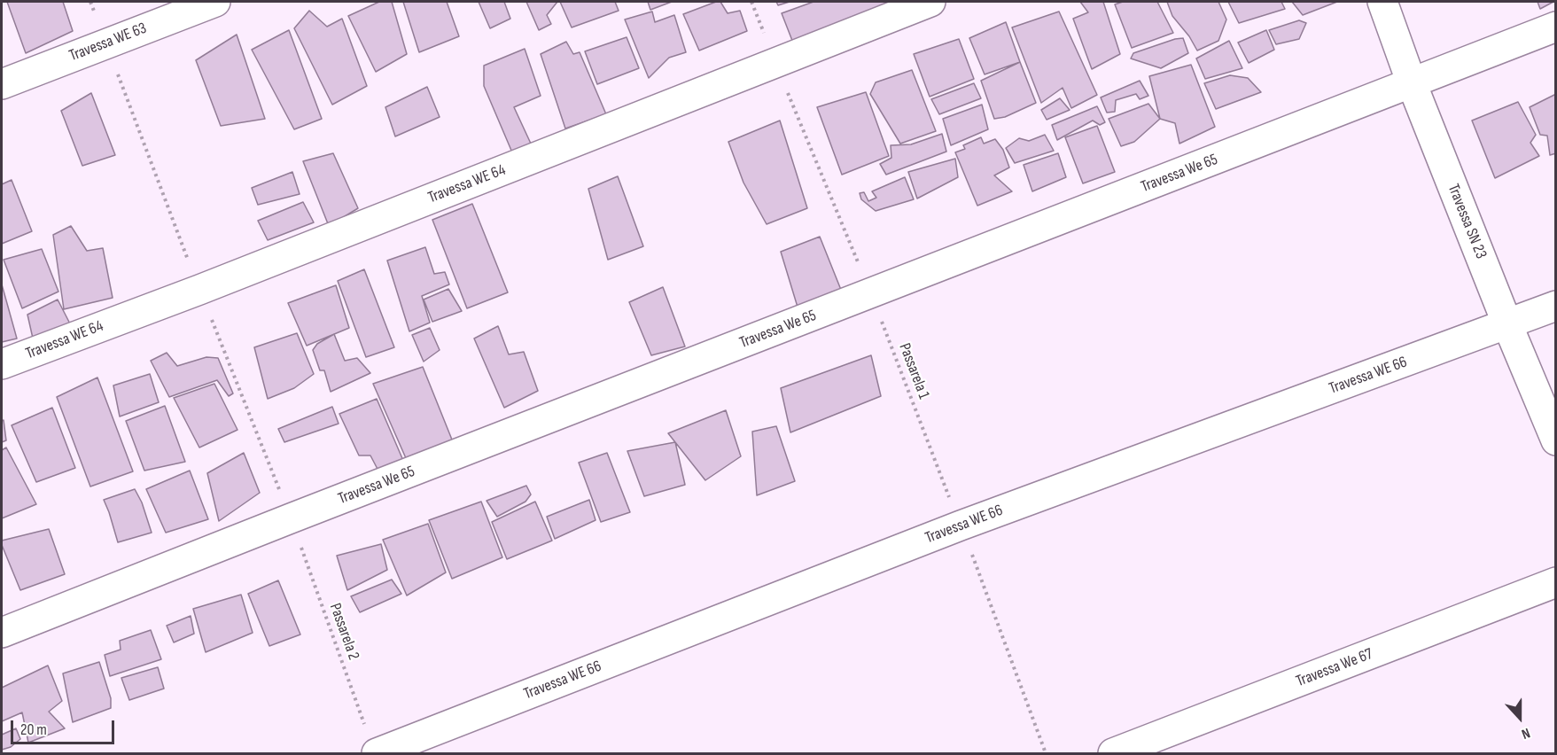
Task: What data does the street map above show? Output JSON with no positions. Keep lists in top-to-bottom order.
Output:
{
  "streets": {
    "street": [
      "Travessa WE 63",
      "Travessa We 65",
      "Travessa WE 64",
      "Travessa SN 23",
      "Travessa WE 66",
      "Travessa We 67"
    ],
    "path": ["Passarela 1", "Passarela 2"]
  },
  "crossings": [
    ["Travessa We 65", "Travessa SN 23"],
    ["Travessa We 65", "Passarela 1"],
    ["Travessa We 65", "Passarela 2"],
    ["Travessa WE 64", "Passarela 1"],
    ["Travessa SN 23", "Travessa WE 66"],
    ["Passarela 1", "Travessa WE 66"]
  ],
  "scale_bar": "20 m",
  "north": "bottom"
}
